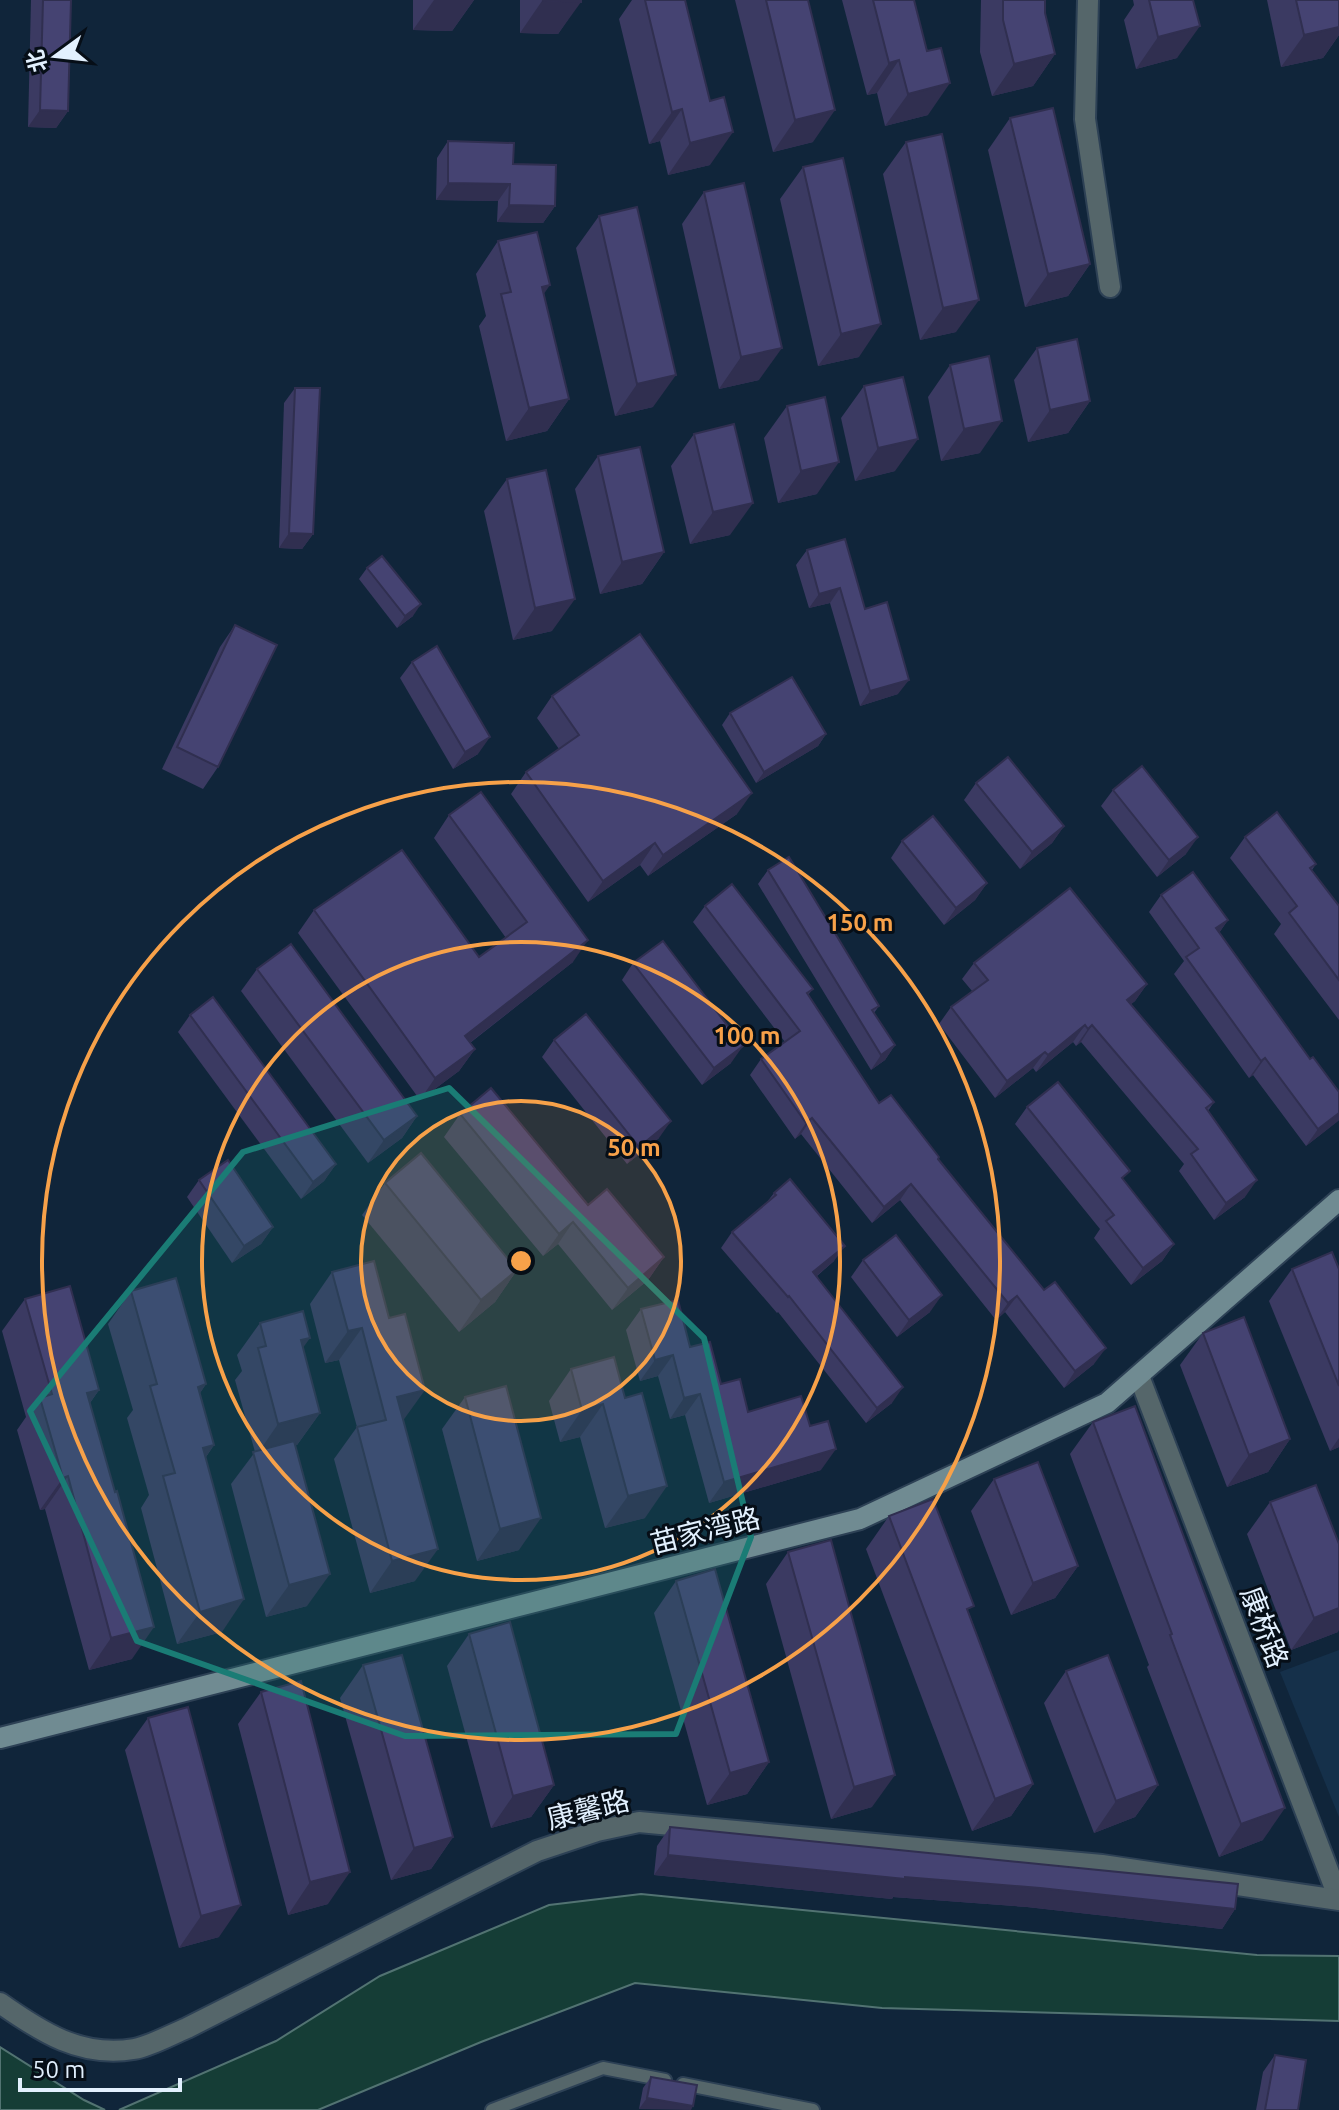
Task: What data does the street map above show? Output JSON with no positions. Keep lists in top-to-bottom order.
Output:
{
  "streets": {
    "street": ["苗家湾路", "康桥路", "康馨路"]
  },
  "crossings": [
    ["苗家湾路", "康桥路"],
    ["康桥路", "康馨路"]
  ],
  "scale_bar": "50 m",
  "north": "left",
  "rings": ["150 m", "100 m", "50 m"]
}
